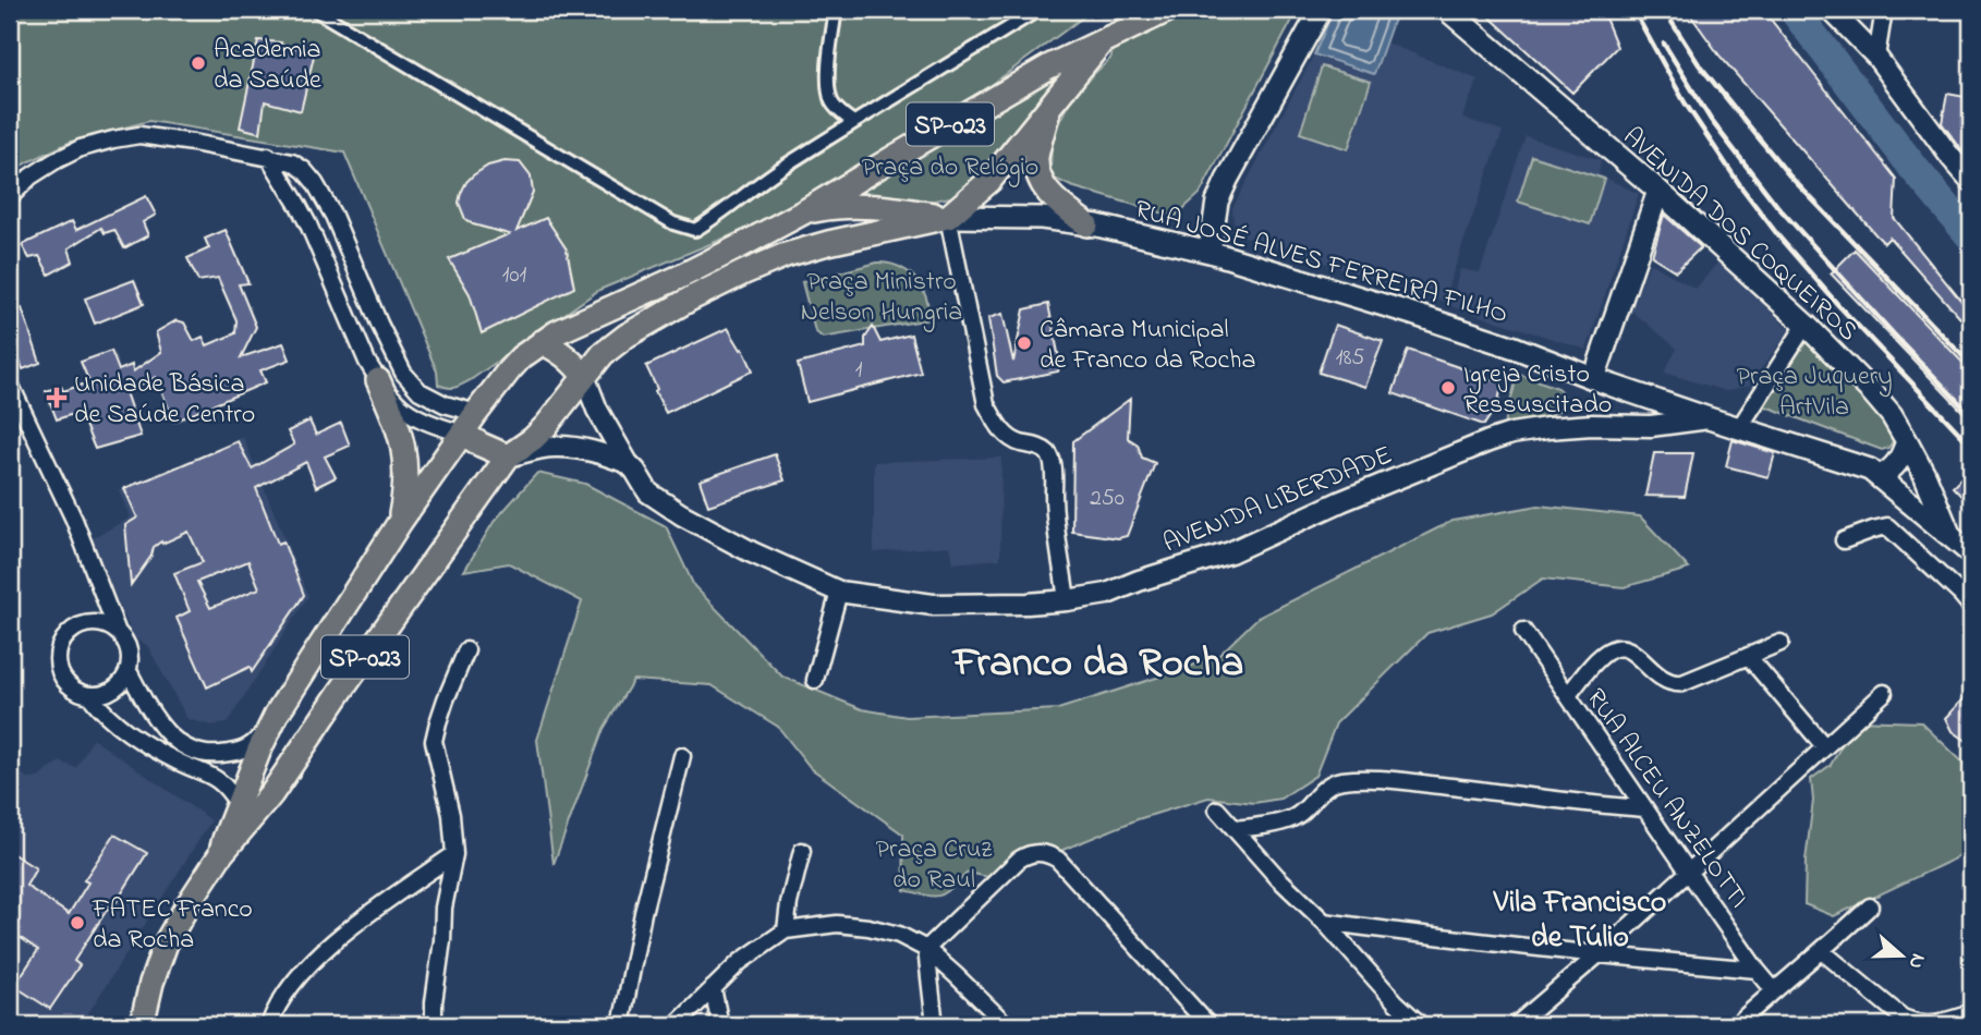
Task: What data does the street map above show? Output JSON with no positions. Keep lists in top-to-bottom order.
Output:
{
  "streets": {
    "main road": ["SP-023", "AVENIDA DOS COQUEIROS", "RUA JOSÉ ALVES FERREIRA FILHO"],
    "street": ["AVENIDA LIBERDADE", "RUA ALCEU ANZELOTTI"]
  },
  "crossings": [
    ["SP-023", "RUA JOSÉ ALVES FERREIRA FILHO"],
    ["SP-023", "AVENIDA LIBERDADE"],
    ["AVENIDA DOS COQUEIROS", "RUA JOSÉ ALVES FERREIRA FILHO"],
    ["RUA JOSÉ ALVES FERREIRA FILHO", "AVENIDA LIBERDADE"]
  ],
  "districts": ["Franco da Rocha", "Vila Francisco de Túlio"],
  "parks": [
    "Praça do Relógio",
    "Praça Ministro Nelson Hungria",
    "Praça Juquery ArtVila",
    "Praça Cruz do Raul"
  ],
  "places": {
    "other": [
      "Academia da Saúde",
      "Câmara Municipal de Franco da Rocha",
      "Igreja Cristo Ressuscitado",
      "FATEC Franco da Rocha"
    ],
    "health": ["Unidade Básica de Saúde Centro"]
  },
  "house_numbers": [
    "101",
    "185",
    "1",
    "250"
  ],
  "north": "right"
}
